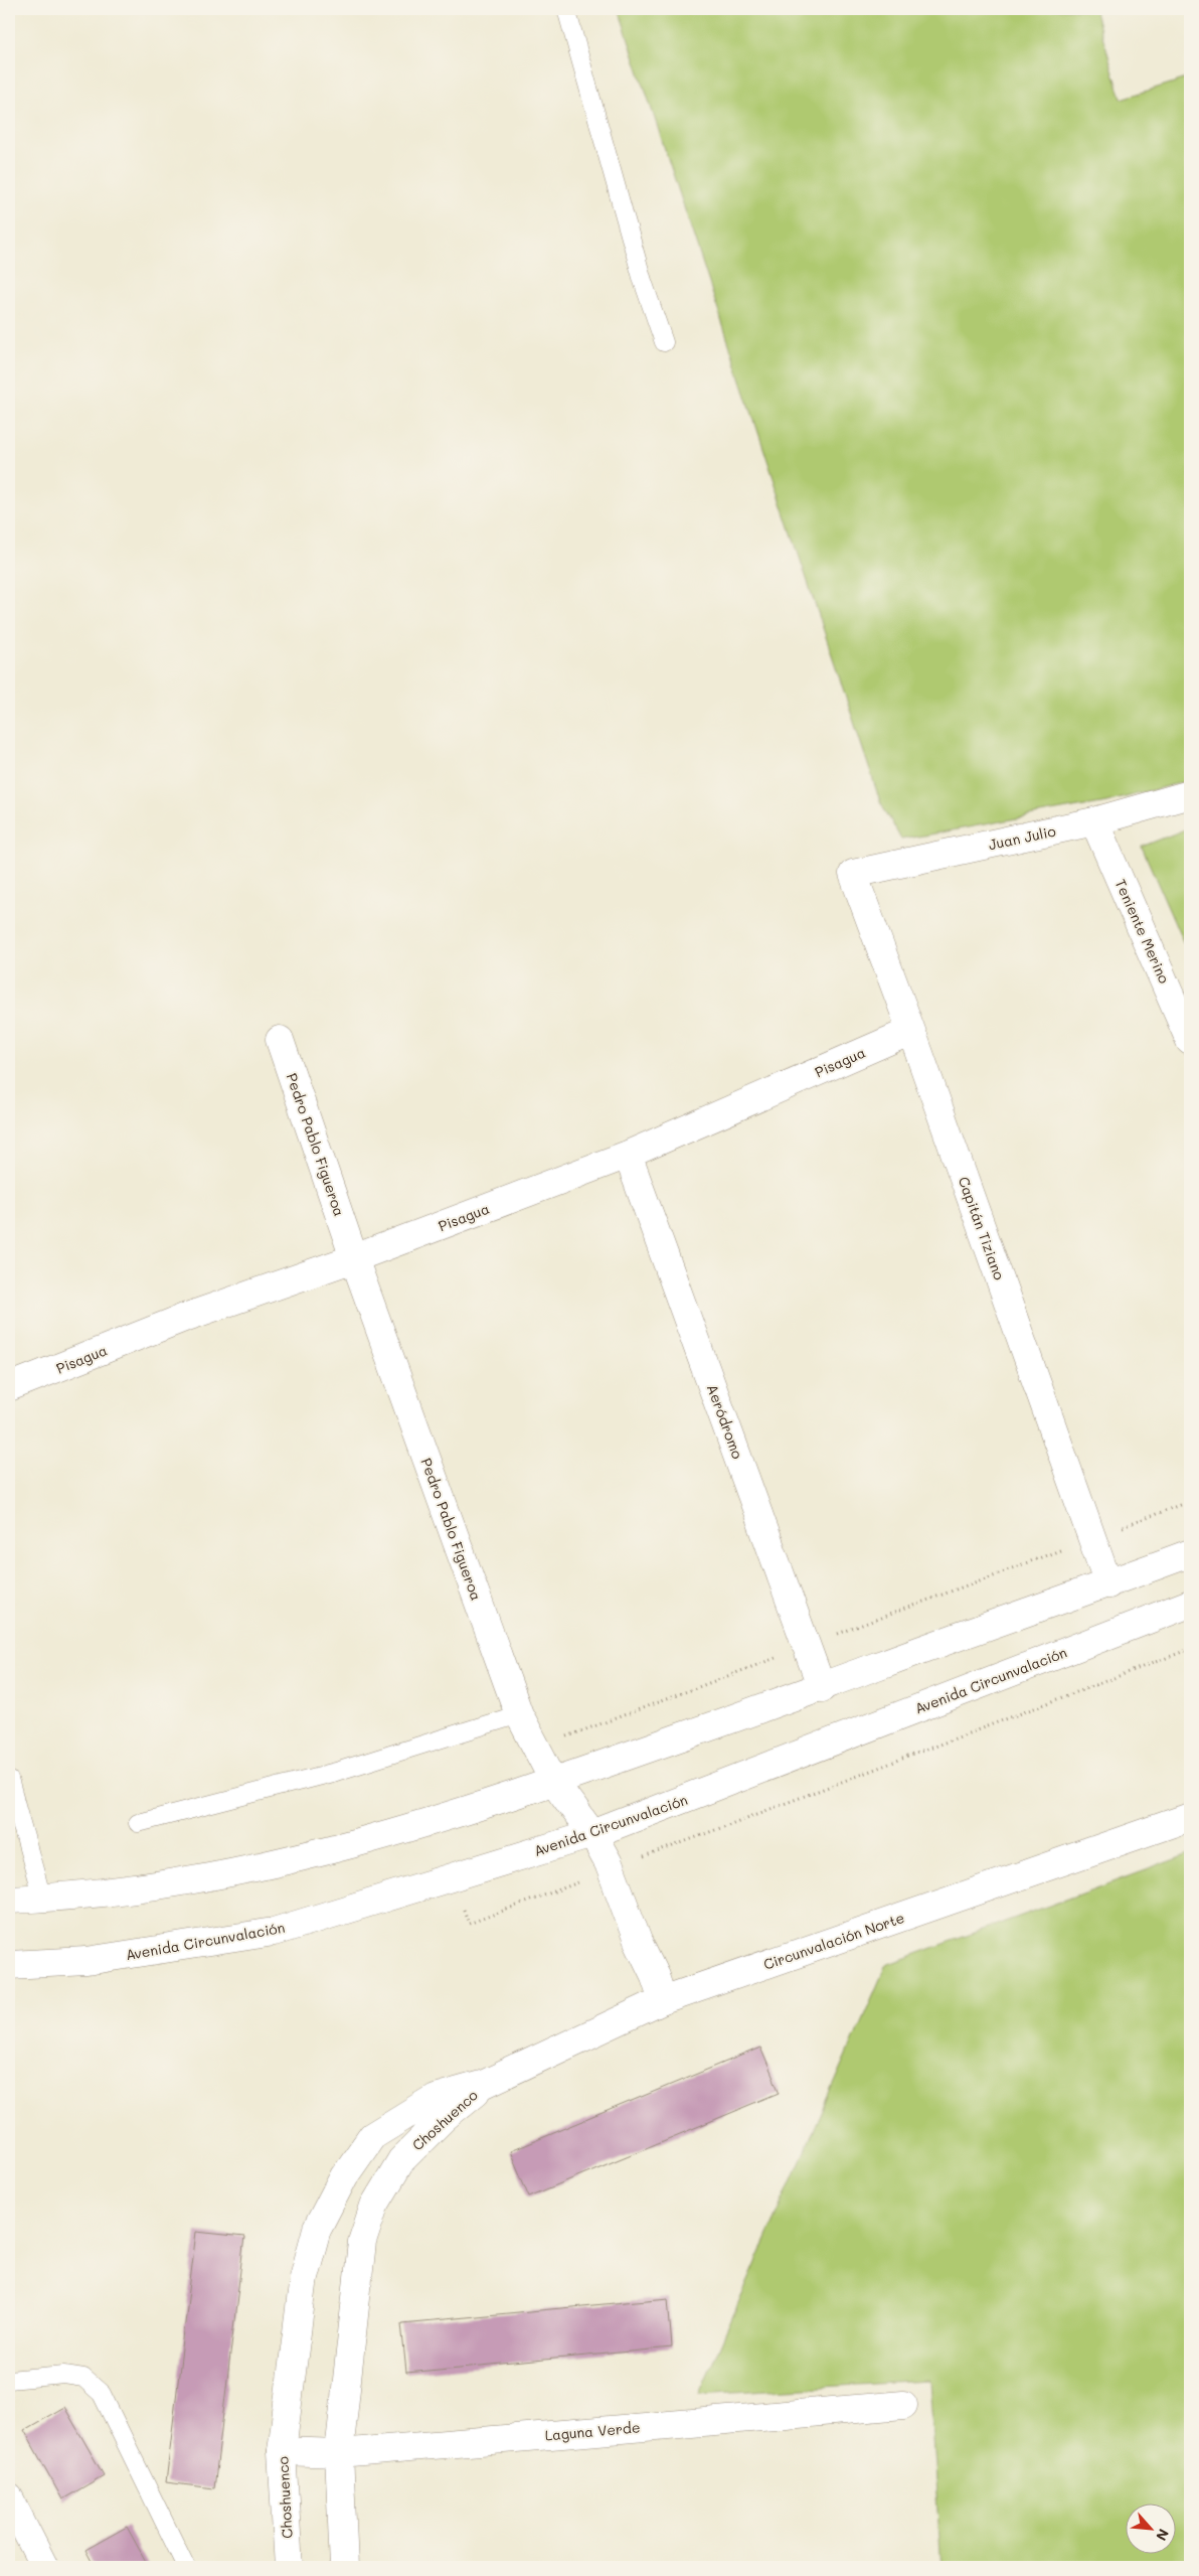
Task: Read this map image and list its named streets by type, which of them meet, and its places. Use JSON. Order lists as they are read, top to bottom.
{
  "streets": {
    "street": [
      "Juan Julio",
      "Teniente Merino",
      "Pisagua",
      "Pedro Pablo Figueroa",
      "Capitán Tiziano",
      "Aeródromo",
      "Avenida Circunvalación",
      "Circunvalación Norte",
      "Choshuenco",
      "Laguna Verde"
    ]
  },
  "crossings": [
    ["Juan Julio", "Teniente Merino"],
    ["Juan Julio", "Capitán Tiziano"],
    ["Pisagua", "Pedro Pablo Figueroa"],
    ["Pisagua", "Capitán Tiziano"],
    ["Pisagua", "Aeródromo"],
    ["Pedro Pablo Figueroa", "Avenida Circunvalación"],
    ["Pedro Pablo Figueroa", "Circunvalación Norte"],
    ["Circunvalación Norte", "Choshuenco"],
    ["Choshuenco", "Laguna Verde"]
  ],
  "north": "bottom right"
}
